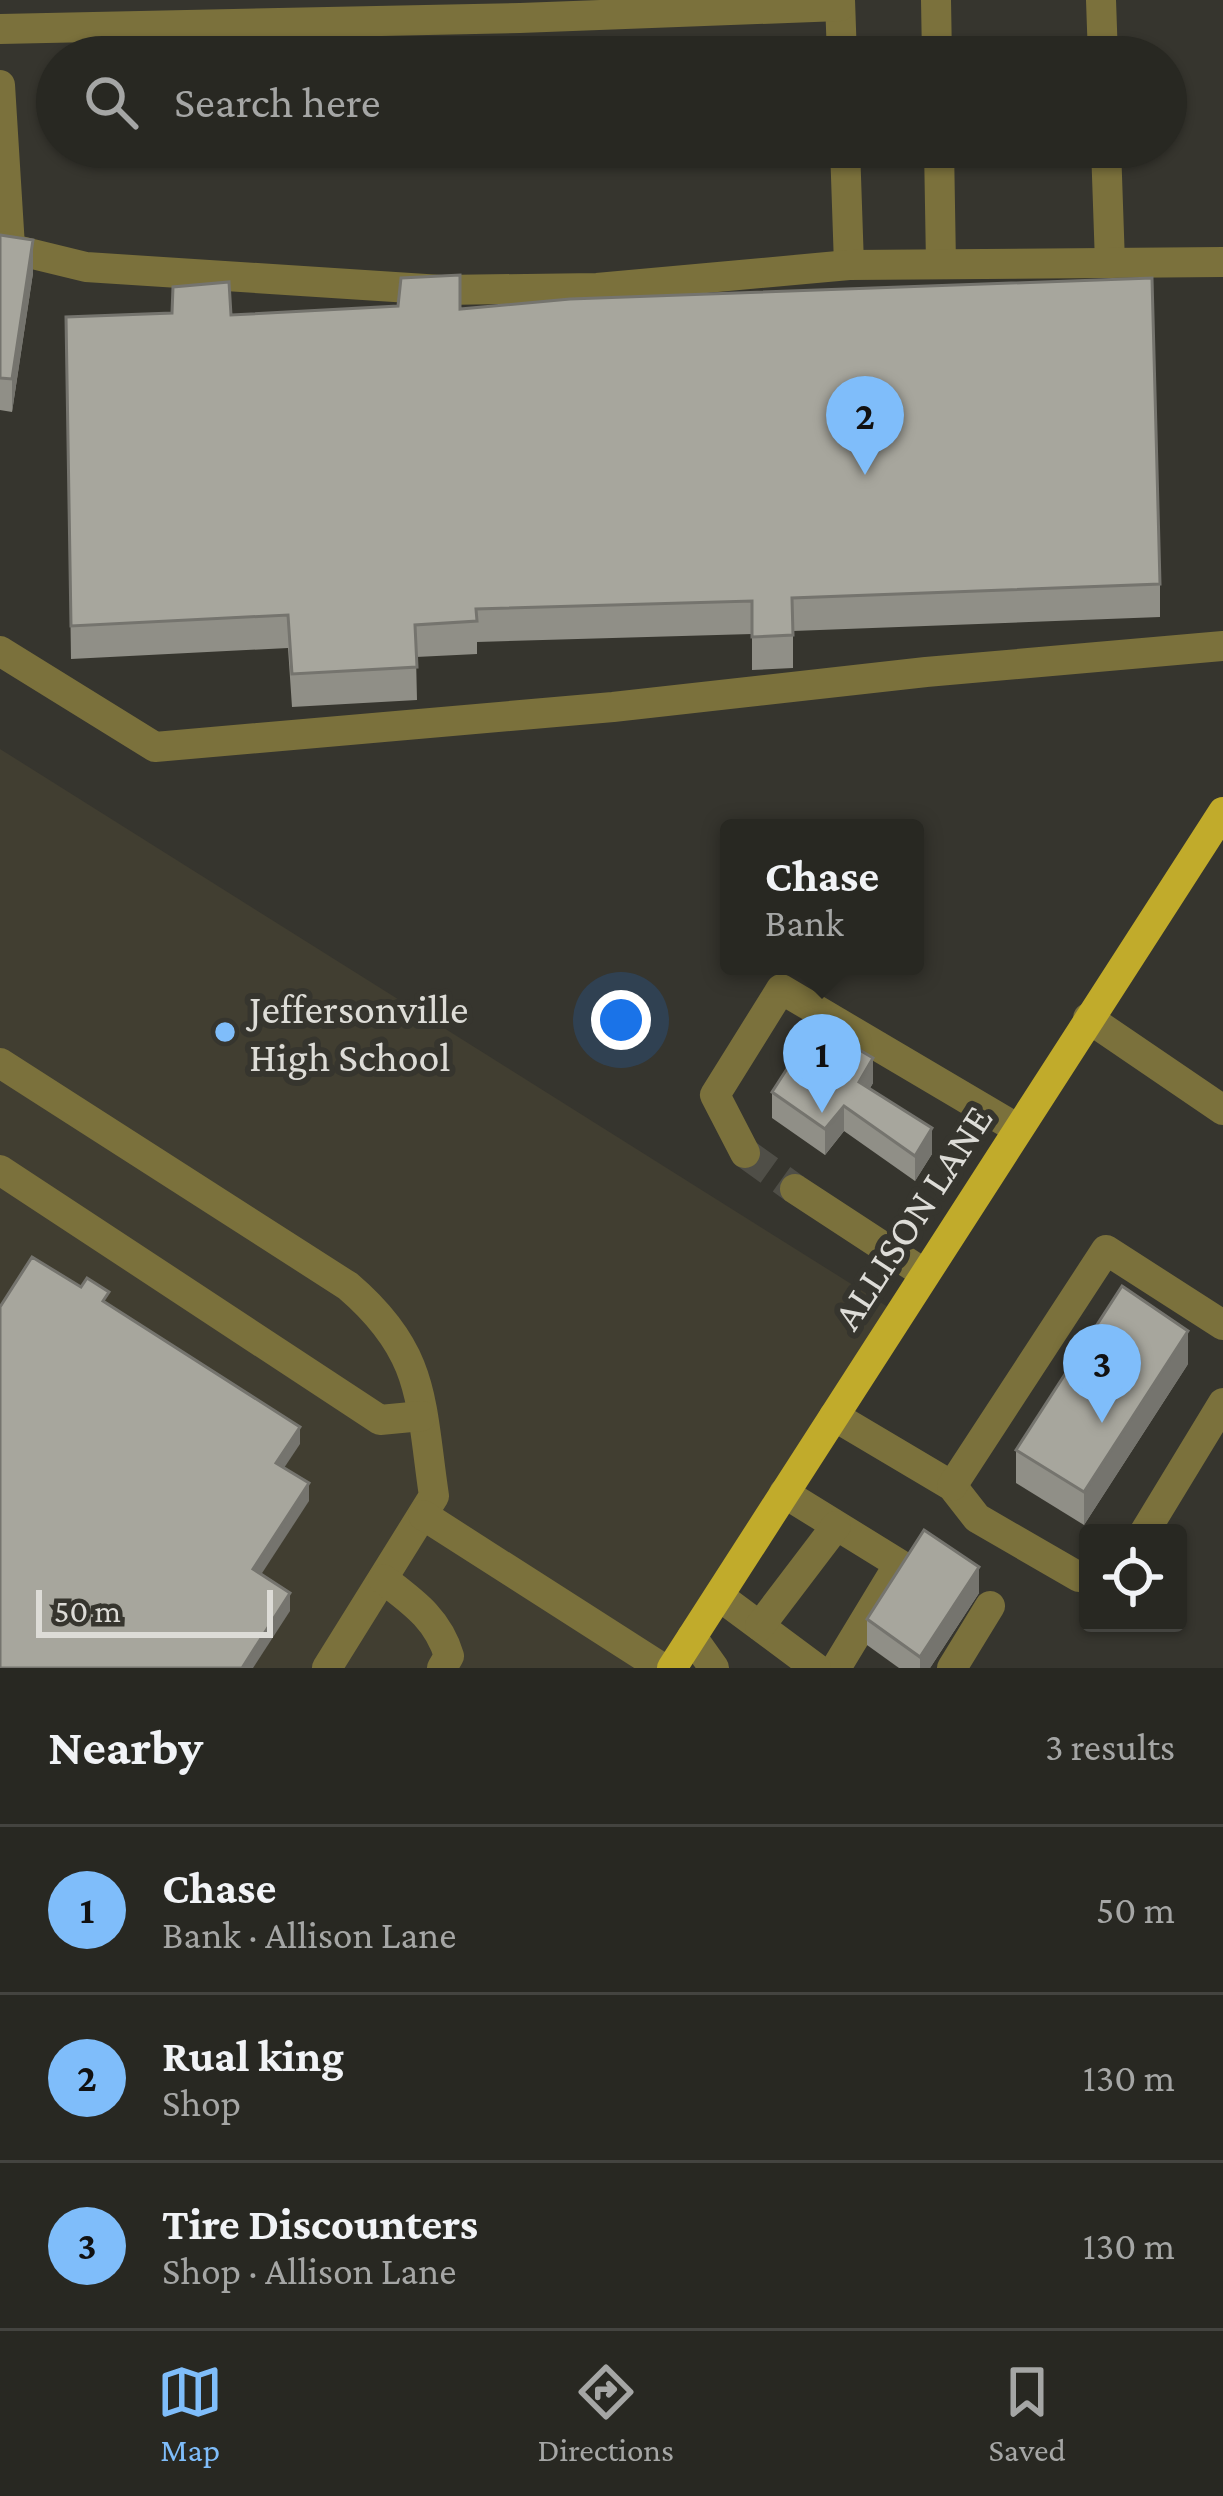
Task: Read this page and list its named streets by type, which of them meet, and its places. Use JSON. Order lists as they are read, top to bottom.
{
  "streets": {
    "main road": ["ALLISON LANE"]
  },
  "places": ["Jeffersonville High School"],
  "scale_bar": "50 m",
  "page": {
    "search": "Search here",
    "pins": ["2", "1", "3"],
    "popup": ["Chase", "Bank"],
    "scale": "50 m",
    "heading": ["Nearby", "3 results"],
    "list": [
      {
        "mark": "1",
        "name": "Chase",
        "note": "Bank · Allison Lane",
        "value": "50 m"
      },
      {
        "mark": "2",
        "name": "Rual king",
        "note": "Shop",
        "value": "130 m"
      },
      {
        "mark": "3",
        "name": "Tire Discounters",
        "note": "Shop · Allison Lane",
        "value": "130 m"
      }
    ],
    "nav": ["Map", "Directions", "Saved"]
  }
}
